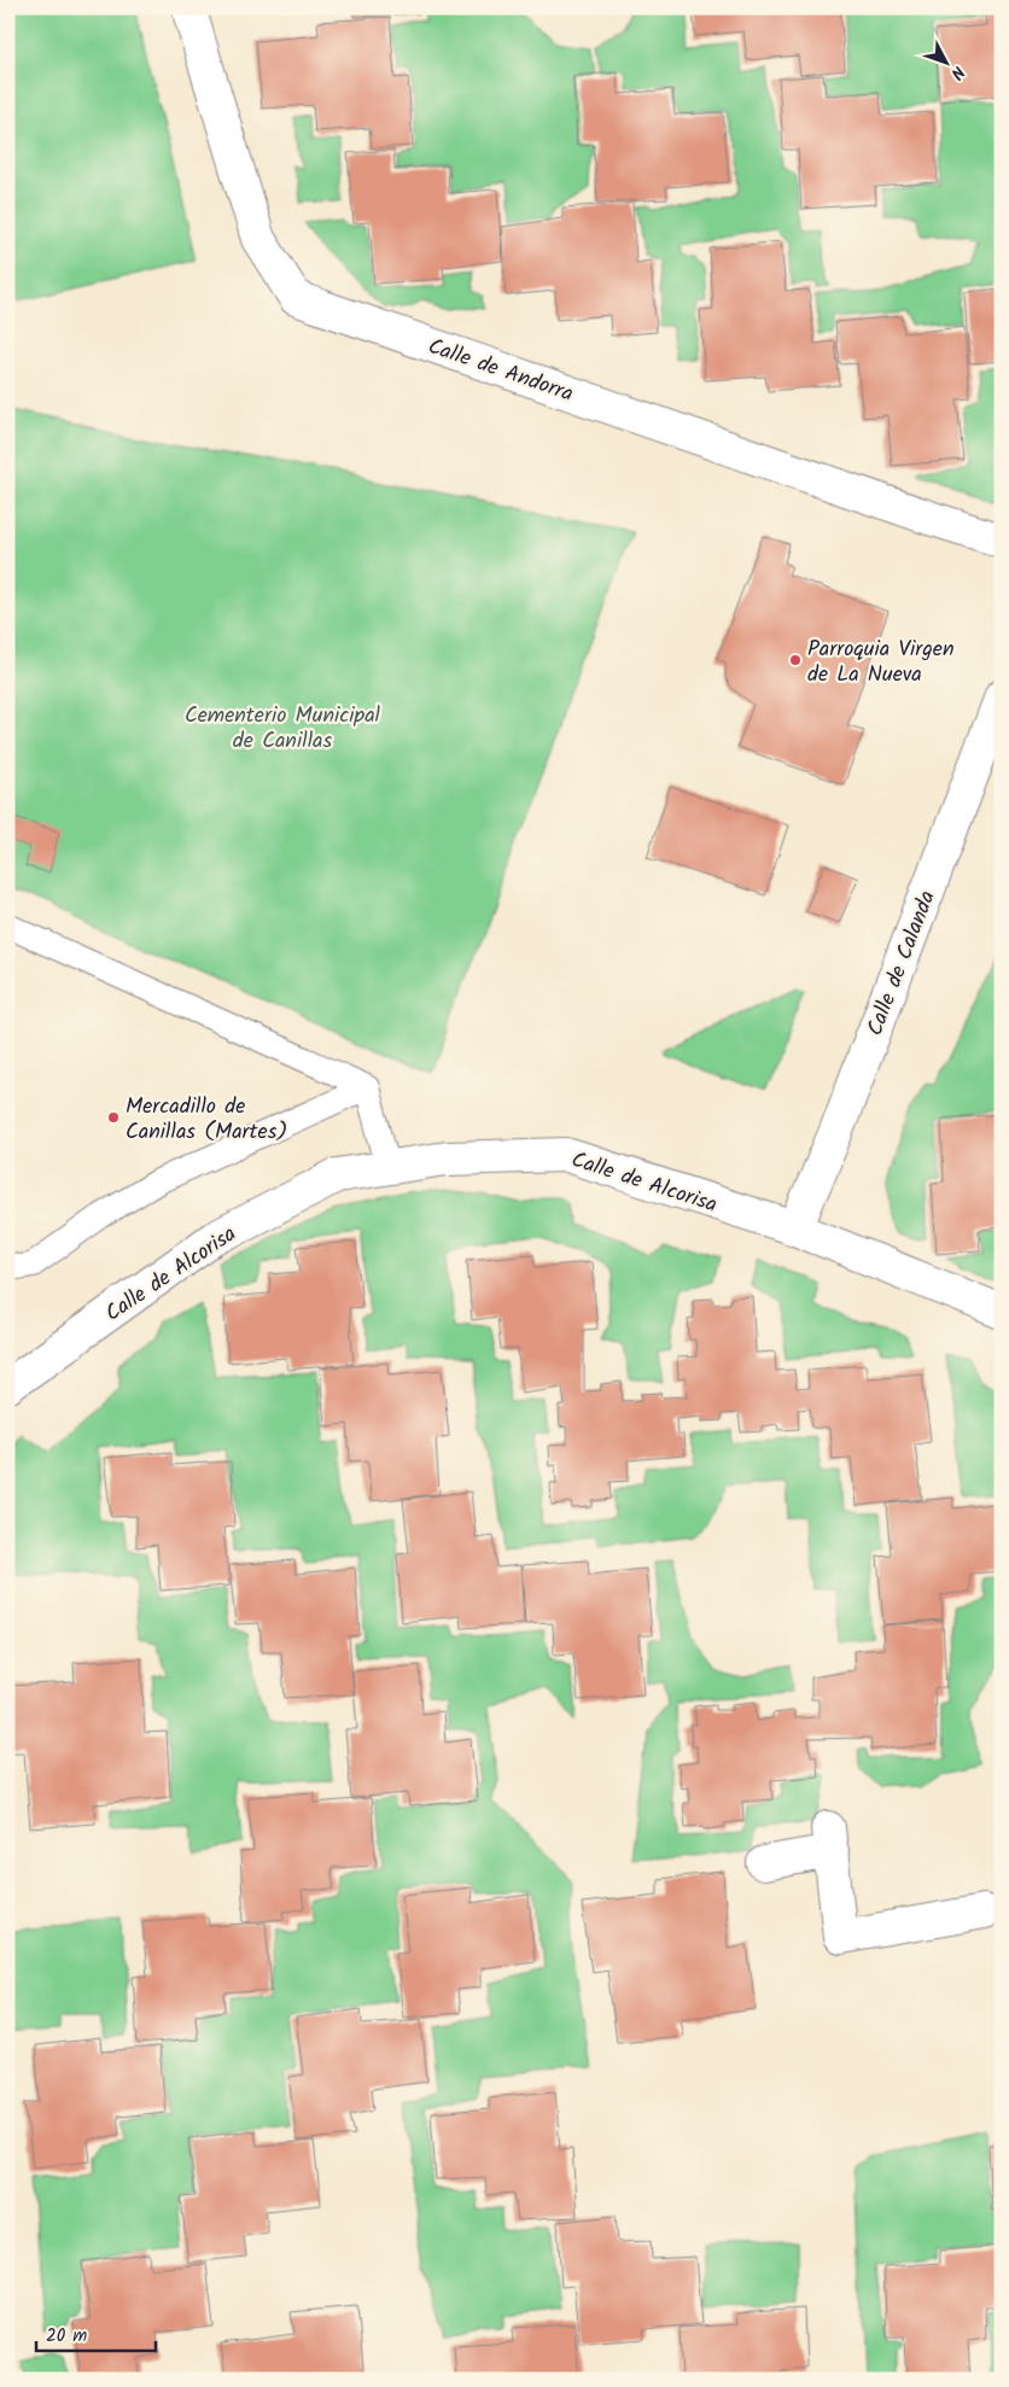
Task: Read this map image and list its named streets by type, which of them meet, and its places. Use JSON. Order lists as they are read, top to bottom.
{
  "streets": {
    "street": ["Calle de Andorra", "Calle de Calanda", "Calle de Alcorisa"]
  },
  "crossings": [
    ["Calle de Calanda", "Calle de Alcorisa"]
  ],
  "parks": ["Cementerio Municipal de Canillas"],
  "places": ["Parroquia Virgen de La Nueva", "Mercadillo de Canillas (Martes)"],
  "scale_bar": "20 m",
  "north": "bottom right"
}
